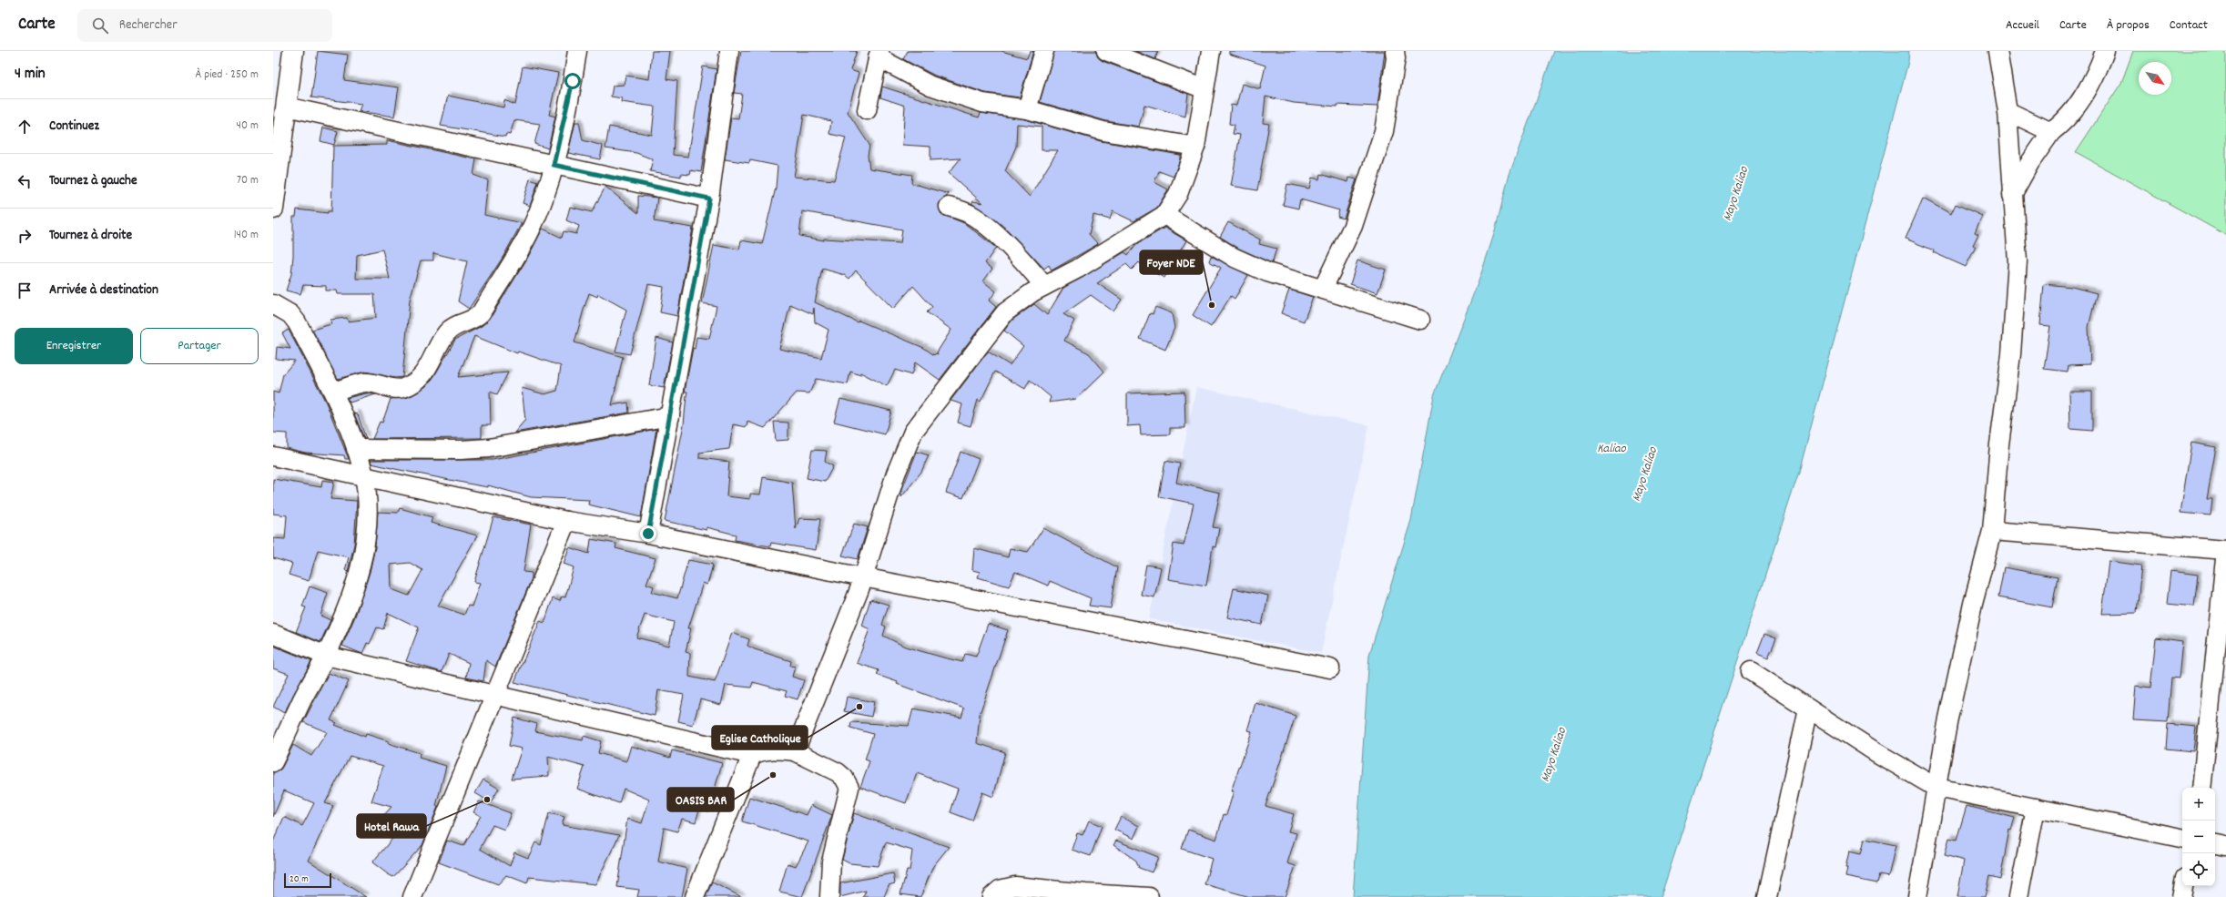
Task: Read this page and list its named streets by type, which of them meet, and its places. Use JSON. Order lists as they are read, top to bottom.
{
  "water": ["Mayo Kaliao", "Kaliao"],
  "places": [
    "Foyer NDE",
    "Eglise Catholique",
    "OASIS BAR",
    "Hotel Rawa"
  ],
  "scale_bar": "20 m",
  "north": "bottom right",
  "page": {
    "header": "Carte",
    "search": "Rechercher",
    "nav": [
      "Accueil",
      "Carte",
      "À propos",
      "Contact"
    ],
    "heading": ["4 min", "À pied · 250 m"],
    "list": [
      ["Continuez", "40 m"],
      ["Tournez à gauche", "70 m"],
      ["Tournez à droite", "140 m"],
      "Arrivée à destination"
    ],
    "buttons": ["Enregistrer", "Partager"],
    "map_buttons": ["+", "−"],
    "scale": "20 m"
  }
}
